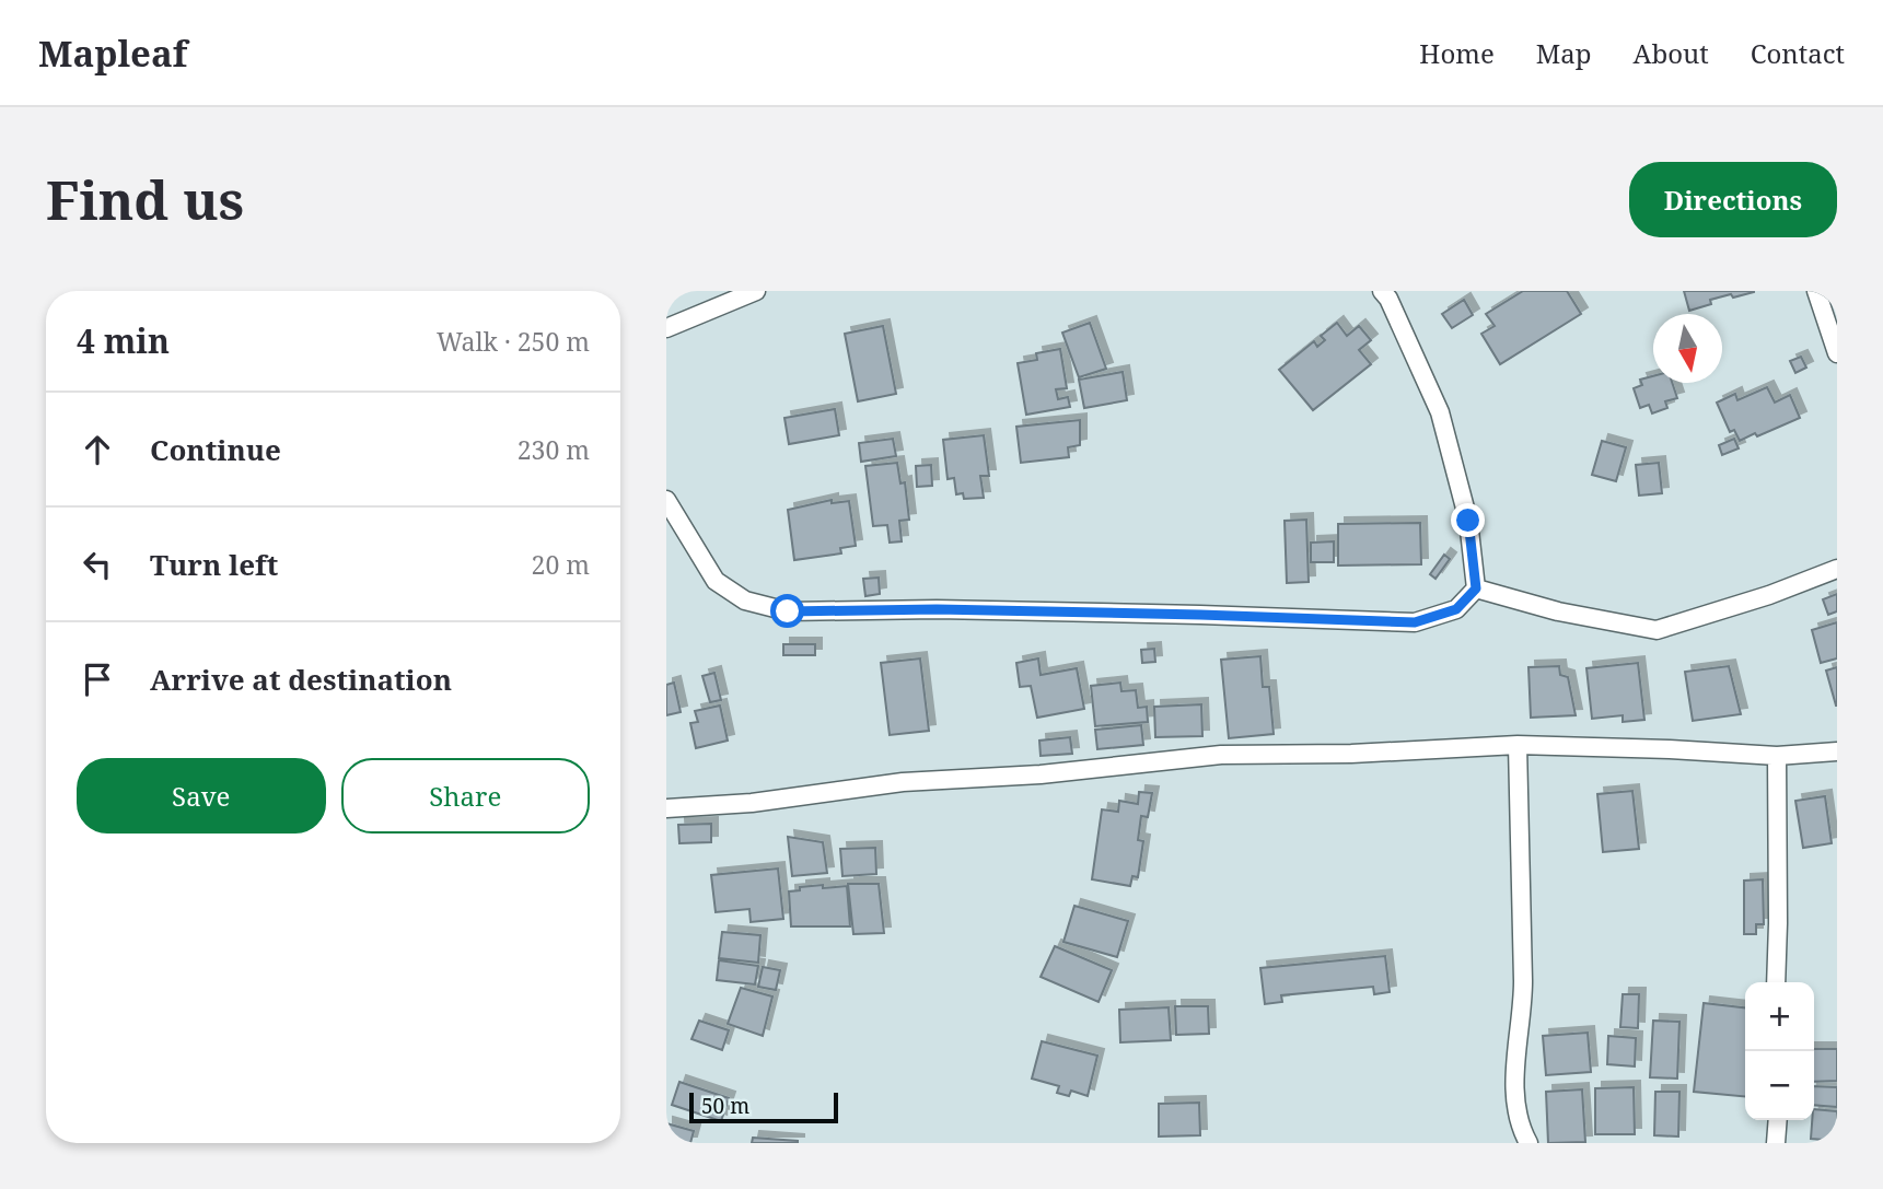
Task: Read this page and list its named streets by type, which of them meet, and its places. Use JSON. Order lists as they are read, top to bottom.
{
  "scale_bar": "50 m",
  "north": "bottom",
  "page": {
    "header": "Mapleaf",
    "nav": [
      "Home",
      "Map",
      "About",
      "Contact"
    ],
    "buttons": [
      "Directions",
      ["Save", "Share"]
    ],
    "title": "Find us",
    "heading": ["4 min", "Walk · 250 m"],
    "list": [
      ["Continue", "230 m"],
      ["Turn left", "20 m"],
      "Arrive at destination"
    ],
    "map_buttons": ["+", "−"],
    "scale": "50 m"
  }
}
